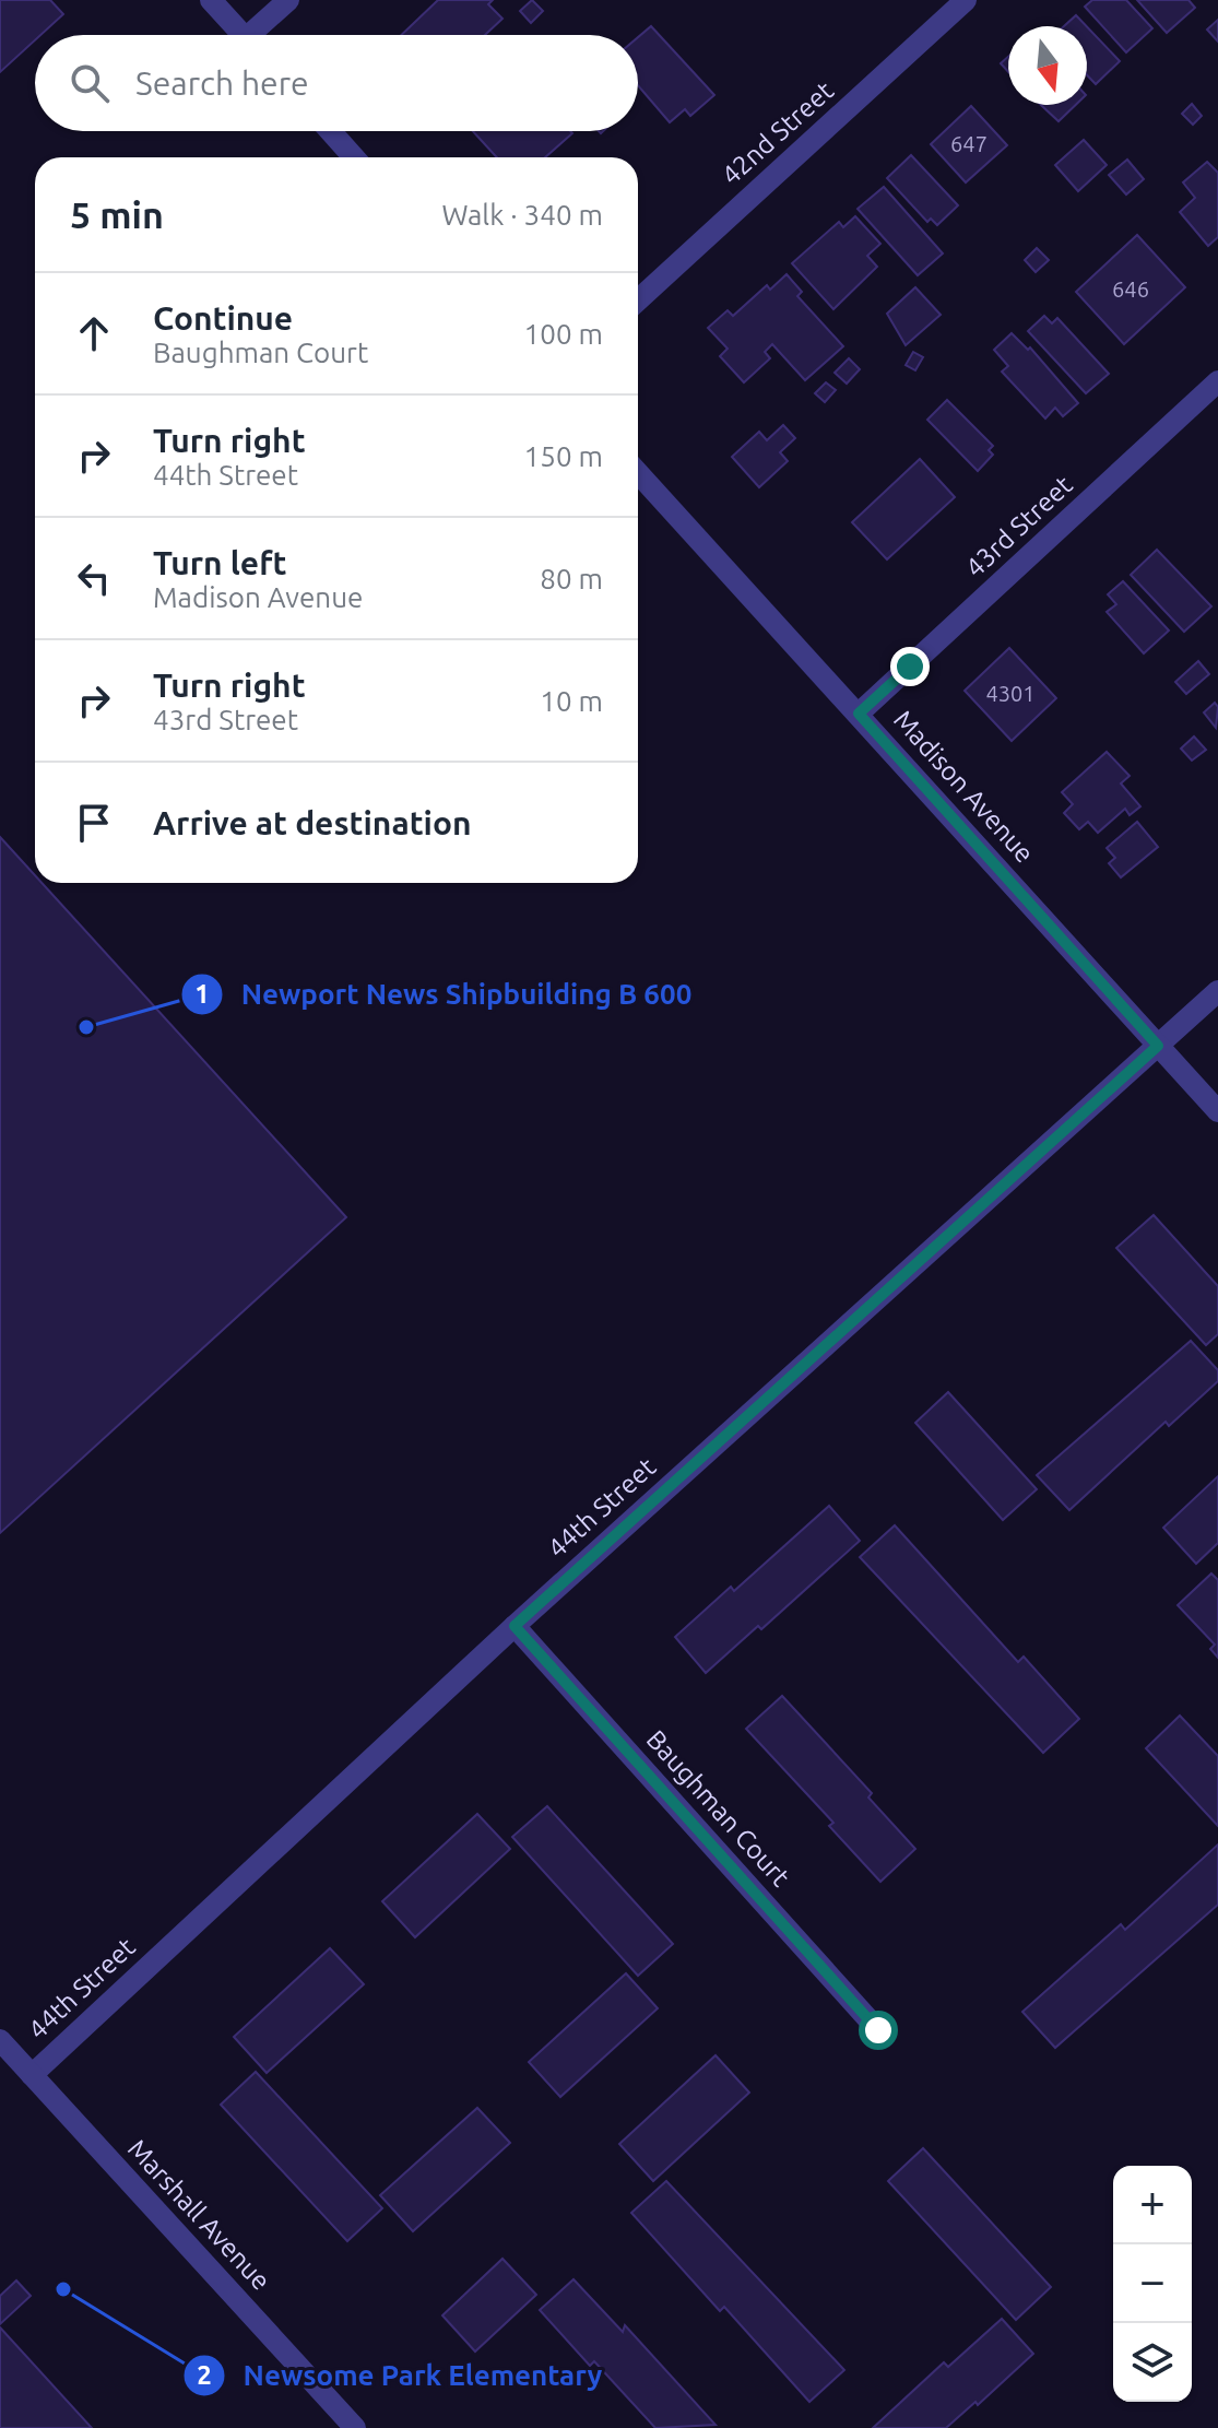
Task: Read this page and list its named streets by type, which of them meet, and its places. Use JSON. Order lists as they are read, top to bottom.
{
  "streets": {
    "street": [
      "42nd Street",
      "43rd Street",
      "Madison Avenue",
      "44th Street",
      "Baughman Court",
      "Marshall Avenue"
    ]
  },
  "crossings": [
    ["43rd Street", "Madison Avenue"],
    ["Madison Avenue", "44th Street"],
    ["44th Street", "Baughman Court"],
    ["44th Street", "Marshall Avenue"]
  ],
  "places": ["Newport News Shipbuilding B 600", "Newsome Park Elementary"],
  "house_numbers": ["647", "646", "4301"],
  "north": "bottom",
  "page": {
    "search": "Search here",
    "heading": ["5 min", "Walk · 340 m"],
    "list": [
      ["Continue", "Baughman Court", "100 m"],
      ["Turn right", "44th Street", "150 m"],
      ["Turn left", "Madison Avenue", "80 m"],
      ["Turn right", "43rd Street", "10 m"],
      "Arrive at destination"
    ],
    "map_buttons": ["+", "−"]
  }
}
